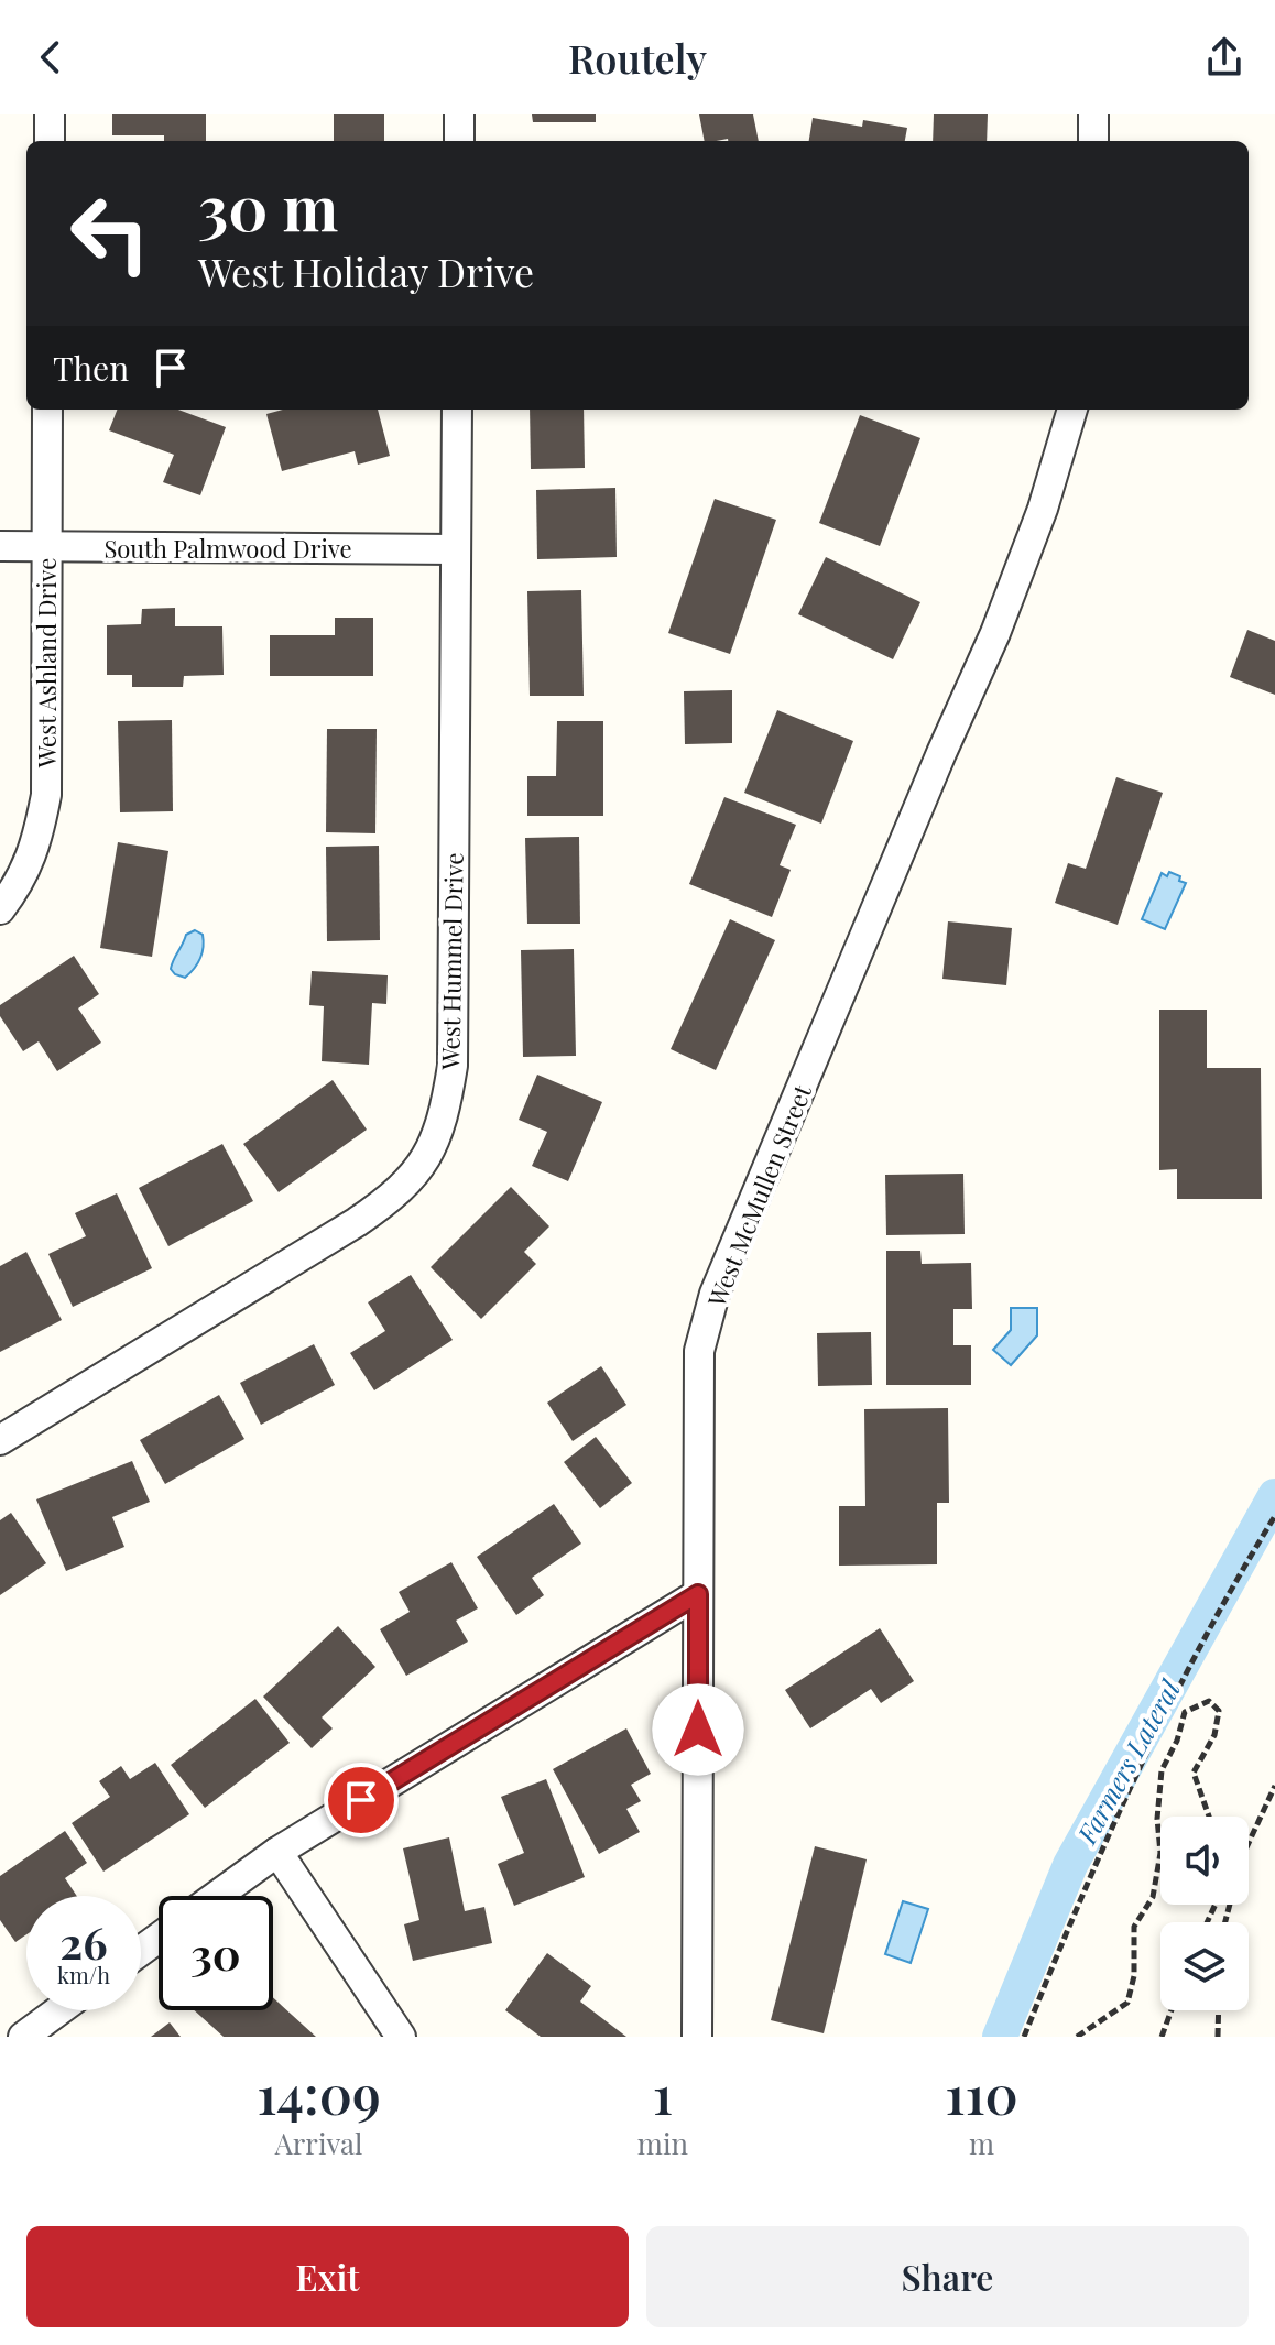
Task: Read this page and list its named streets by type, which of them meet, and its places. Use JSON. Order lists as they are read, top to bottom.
{
  "streets": {
    "street": [
      "South Palmwood Drive",
      "West Ashland Drive",
      "West Hummel Drive",
      "West McMullen Street"
    ]
  },
  "crossings": [
    ["South Palmwood Drive", "West Ashland Drive"],
    ["South Palmwood Drive", "West Hummel Drive"]
  ],
  "water": ["Farmers Lateral"],
  "page": {
    "header": "Routely",
    "turn": ["30 m", "West Holiday Drive"],
    "then": "Then",
    "speed": "26 km/h",
    "limit": "30",
    "eta": [
      "14:09",
      "Arrival",
      "1",
      "min",
      "110",
      "m"
    ],
    "buttons": ["Exit", "Share"]
  }
}
